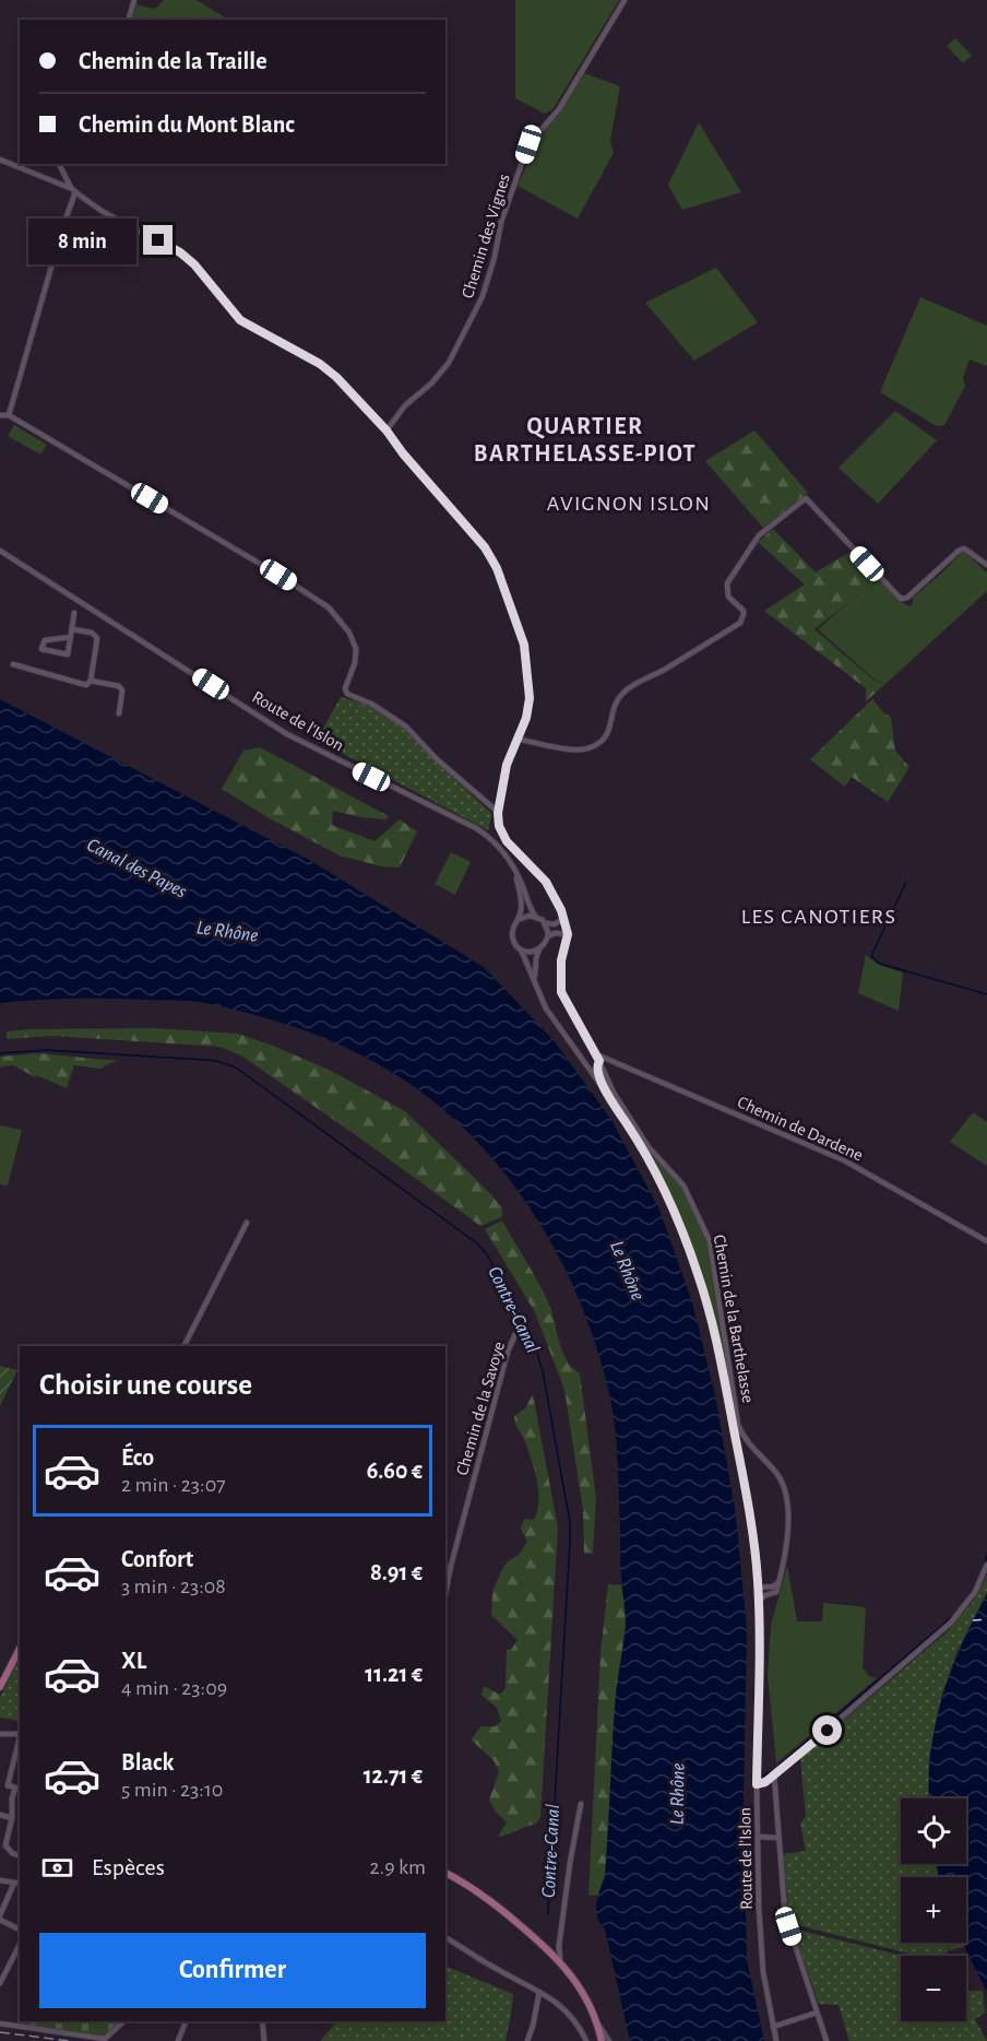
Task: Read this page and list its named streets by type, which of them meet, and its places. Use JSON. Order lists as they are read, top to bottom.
{
  "streets": {
    "street": [
      "Chemin des Vignes",
      "Route de l'Islon",
      "Chemin de Dardene",
      "Chemin de la Barthelasse",
      "Chemin de la Savoye"
    ]
  },
  "crossings": [
    ["Route de l'Islon", "Chemin de la Barthelasse"],
    ["Chemin de Dardene", "Chemin de la Barthelasse"]
  ],
  "districts": ["QUARTIER BARTHELASSE-PIOT", "AVIGNON ISLON", "LES CANOTIERS"],
  "water": ["Canal des Papes", "Le Rhône", "Contre-Canal"],
  "page": {
    "banner": ["Chemin de la Traille", "Chemin du Mont Blanc"],
    "bubble": "8 min",
    "heading": "Choisir une course",
    "list": [
      {
        "name": "Éco",
        "note": "2 min · 23:07",
        "value": "6.60 €"
      },
      {
        "name": "Confort",
        "note": "3 min · 23:08",
        "value": "8.91 €"
      },
      {
        "name": "XL",
        "note": "4 min · 23:09",
        "value": "11.21 €"
      },
      {
        "name": "Black",
        "note": "5 min · 23:10",
        "value": "12.71 €"
      }
    ],
    "map_buttons": ["+", "−"],
    "pay": ["Espèces", "2.9 km"],
    "buttons": "Confirmer"
  }
}
